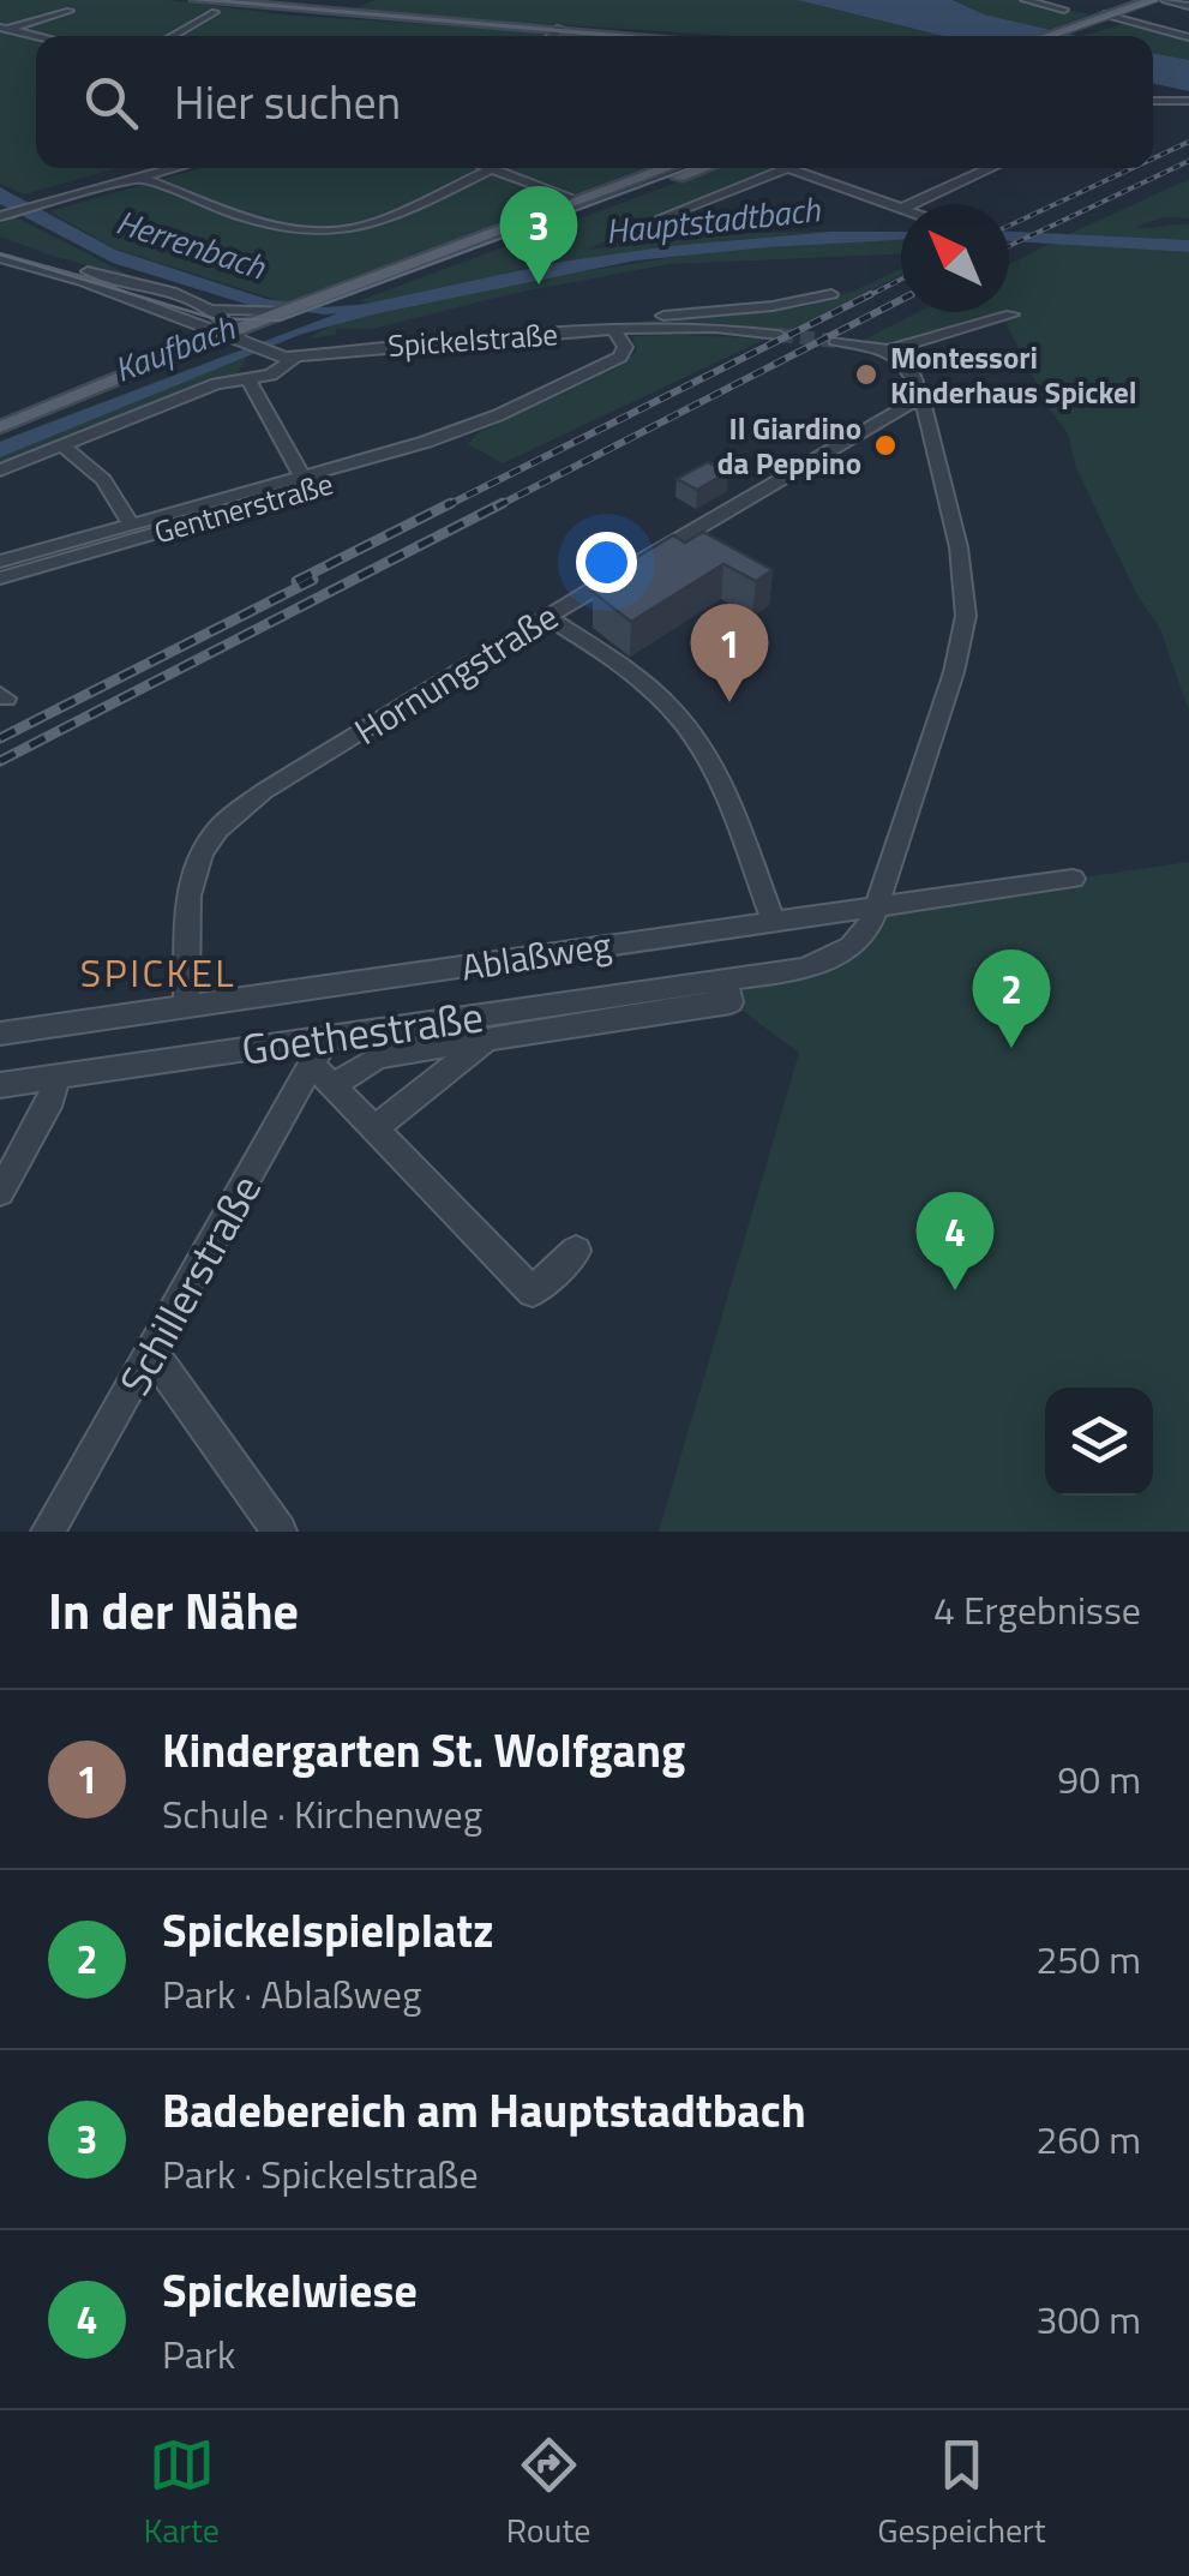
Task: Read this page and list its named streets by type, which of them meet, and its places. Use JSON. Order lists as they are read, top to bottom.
{
  "streets": {
    "street": [
      "Spickelstraße",
      "Gentnerstraße",
      "Hornungstraße",
      "Ablaßweg",
      "Goethestraße",
      "Schillerstraße"
    ]
  },
  "crossings": [
    ["Spickelstraße", "Gentnerstraße"],
    ["Hornungstraße", "Ablaßweg"],
    ["Ablaßweg", "Goethestraße"],
    ["Goethestraße", "Schillerstraße"]
  ],
  "districts": ["SPICKEL"],
  "water": ["Hauptstadtbach", "Herrenbach", "Kaufbach"],
  "places": ["Montessori Kinderhaus Spickel", "Il Giardino da Peppino"],
  "north": "top left",
  "page": {
    "search": "Hier suchen",
    "pins": [
      "3",
      "1",
      "2",
      "4"
    ],
    "heading": ["In der Nähe", "4 Ergebnisse"],
    "list": [
      {
        "mark": "1",
        "name": "Kindergarten St. Wolfgang",
        "note": "Schule · Kirchenweg",
        "value": "90 m"
      },
      {
        "mark": "2",
        "name": "Spickelspielplatz",
        "note": "Park · Ablaßweg",
        "value": "250 m"
      },
      {
        "mark": "3",
        "name": "Badebereich am Hauptstadtbach",
        "note": "Park · Spickelstraße",
        "value": "260 m"
      },
      {
        "mark": "4",
        "name": "Spickelwiese",
        "note": "Park",
        "value": "300 m"
      }
    ],
    "nav": ["Karte", "Route", "Gespeichert"]
  }
}
